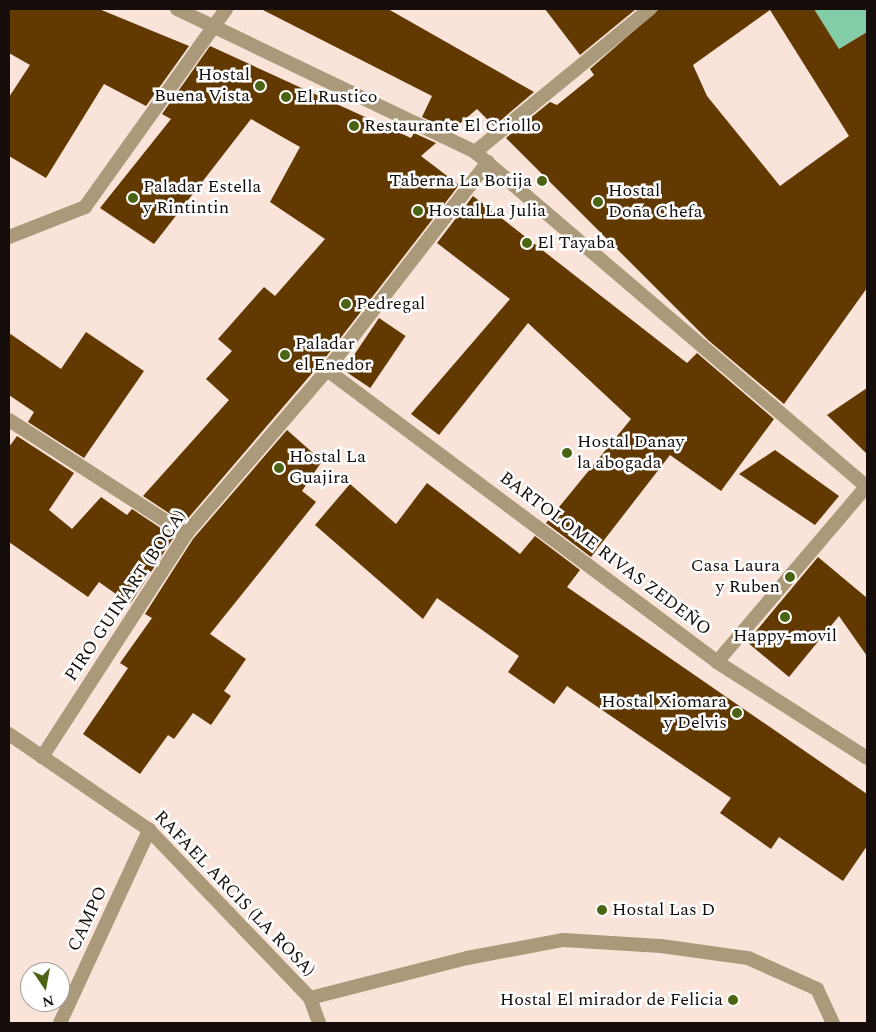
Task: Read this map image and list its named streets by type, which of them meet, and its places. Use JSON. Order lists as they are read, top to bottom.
{
  "streets": {
    "street": [
      "BARTOLOME RIVAS ZEDEÑO",
      "PIRO GUINART (BOCA)",
      "RAFAEL ARCIS (LA ROSA)",
      "CAMPO"
    ]
  },
  "crossings": [
    ["BARTOLOME RIVAS ZEDEÑO", "PIRO GUINART (BOCA)"],
    ["PIRO GUINART (BOCA)", "RAFAEL ARCIS (LA ROSA)"],
    ["RAFAEL ARCIS (LA ROSA)", "CAMPO"]
  ],
  "places": [
    "Hostal Buena Vista",
    "El Rustico",
    "Restaurante El Criollo",
    "Taberna La Botija",
    "Paladar Estella y Rintintin",
    "Hostal Doña Chefa",
    "Hostal La Julia",
    "El Tayaba",
    "Pedregal",
    "Paladar el Enedor",
    "Hostal Danay la abogada",
    "Hostal La Guajira",
    "Casa Laura y Ruben",
    "Happy-movil",
    "Hostal Xiomara y Delvis",
    "Hostal Las D",
    "Hostal El mirador de Felicia"
  ],
  "north": "bottom"
}
